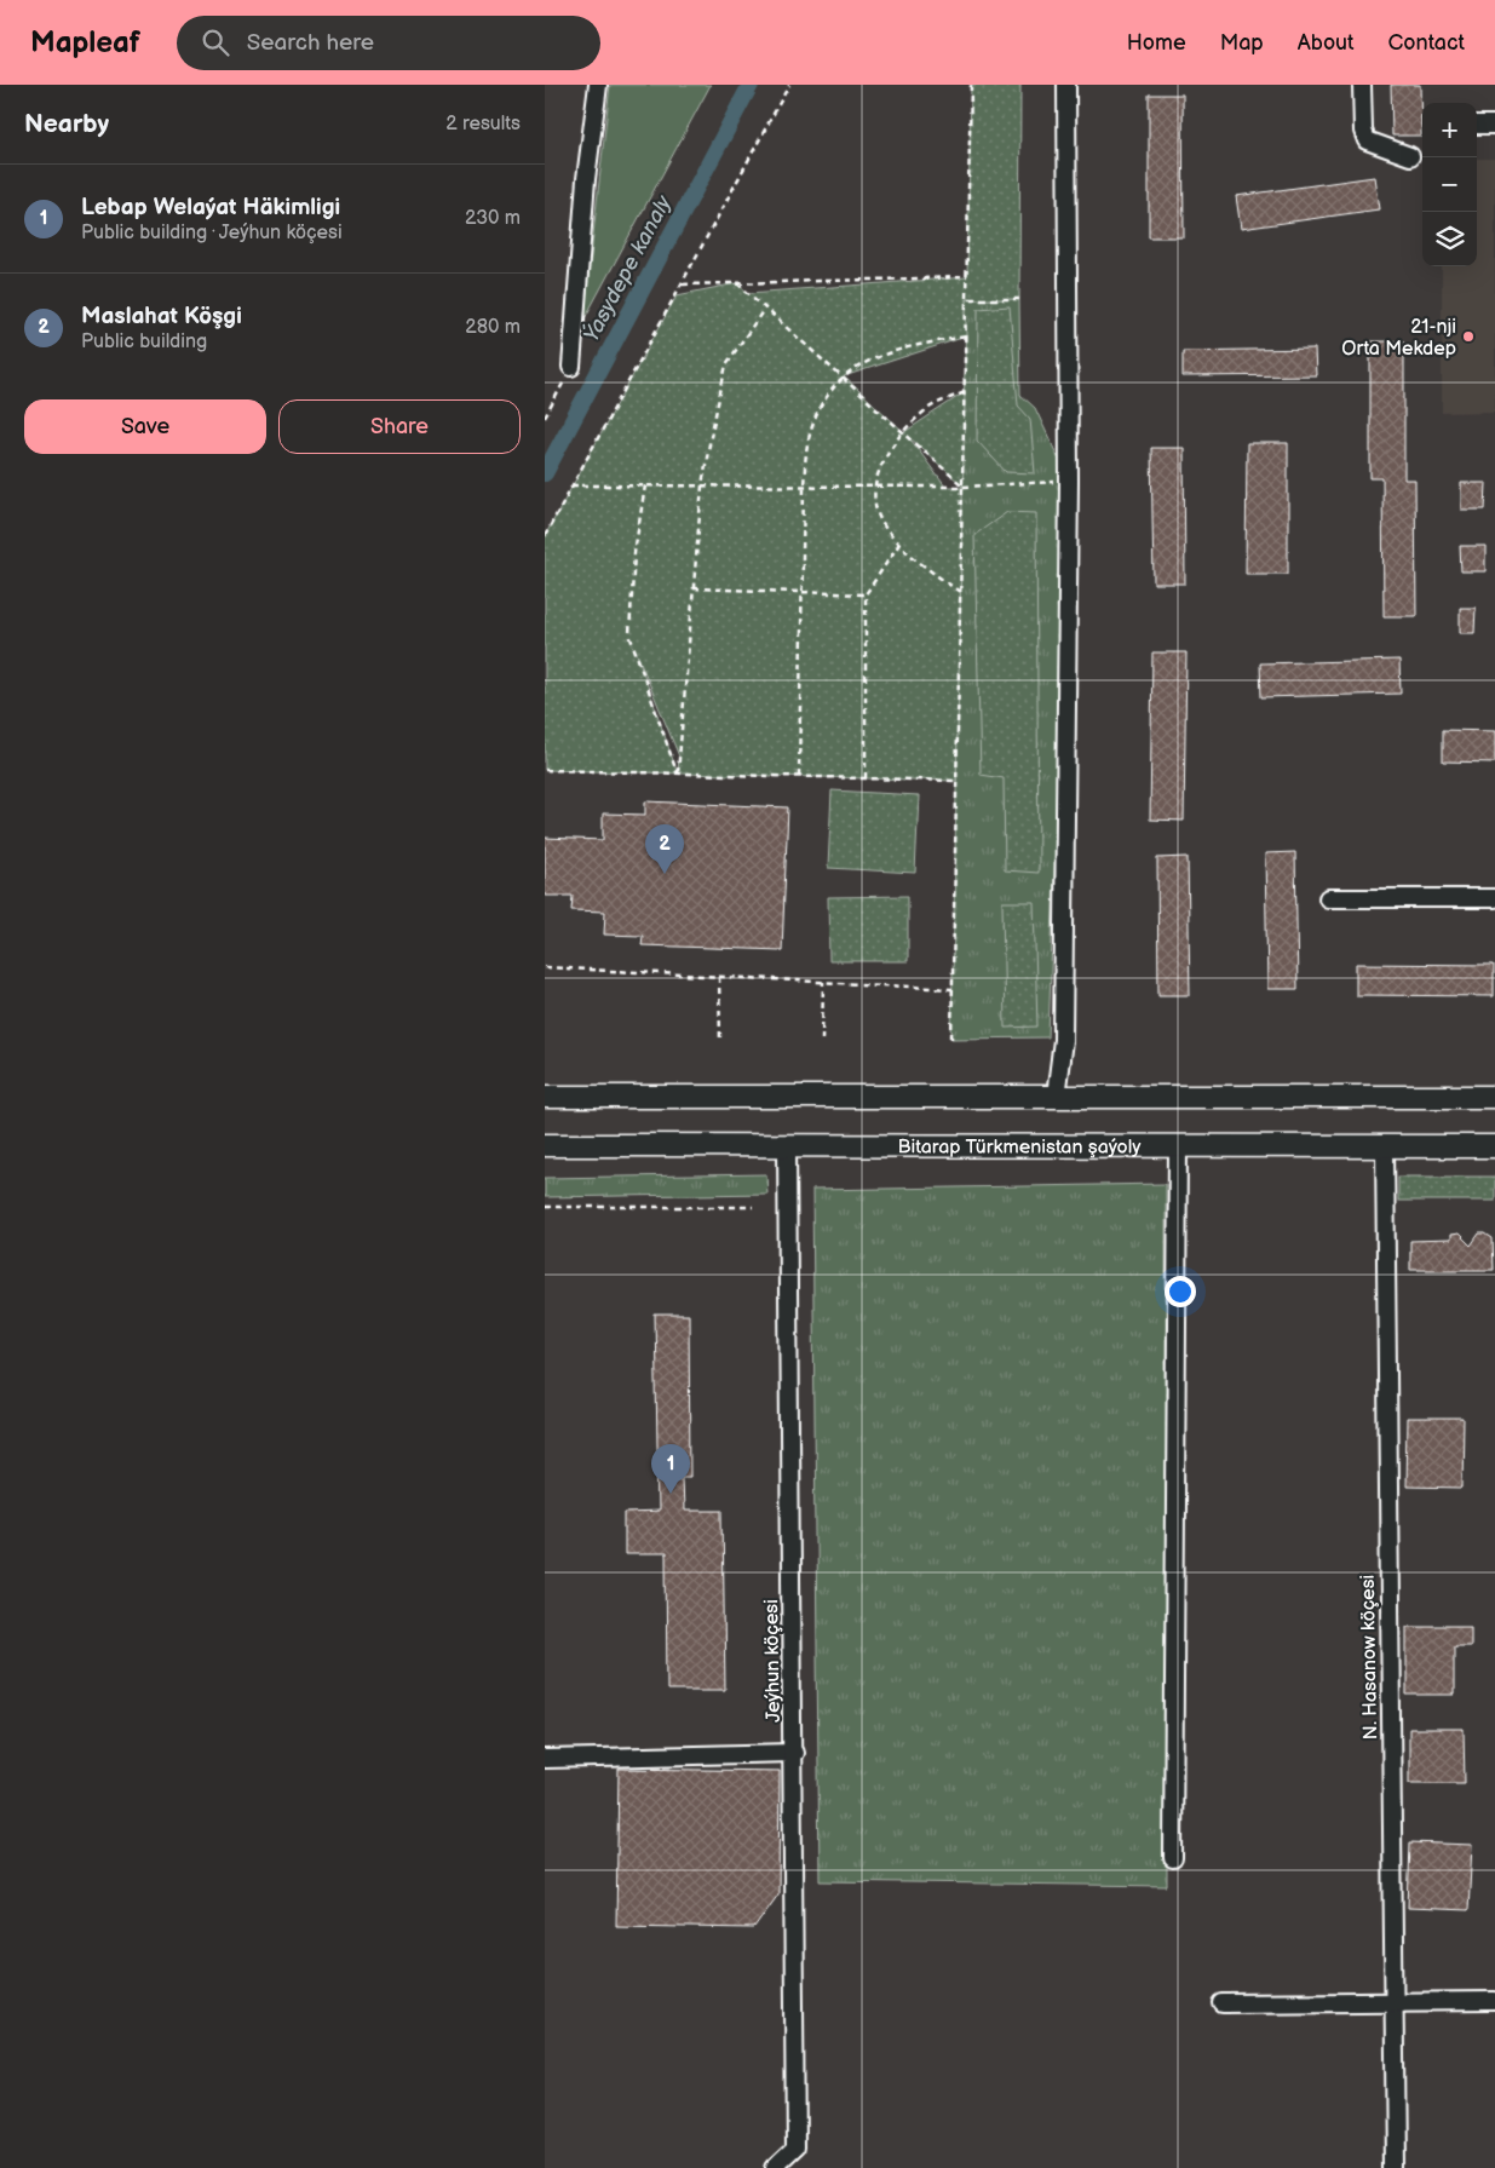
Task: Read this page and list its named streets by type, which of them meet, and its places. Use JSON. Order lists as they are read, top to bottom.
{
  "streets": {
    "main road": ["Bitarap Türkmenistan şaýoly"],
    "street": ["N. Hasanow köçesi", "Jeýhun köçesi"]
  },
  "crossings": [
    ["Bitarap Türkmenistan şaýoly", "N. Hasanow köçesi"],
    ["Bitarap Türkmenistan şaýoly", "Jeýhun köçesi"]
  ],
  "water": ["Ýasydepe kanaly"],
  "places": ["21-nji Orta Mekdep"],
  "page": {
    "header": "Mapleaf",
    "search": "Search here",
    "nav": [
      "Home",
      "Map",
      "About",
      "Contact"
    ],
    "heading": ["Nearby", "2 results"],
    "map_buttons": ["+", "−"],
    "list": [
      {
        "mark": "1",
        "name": "Lebap Welaýat Häkimligi",
        "note": "Public building · Jeýhun köçesi",
        "value": "230 m"
      },
      {
        "mark": "2",
        "name": "Maslahat Köşgi",
        "note": "Public building",
        "value": "280 m"
      }
    ],
    "buttons": ["Save", "Share"],
    "pins": ["2", "1"]
  }
}
